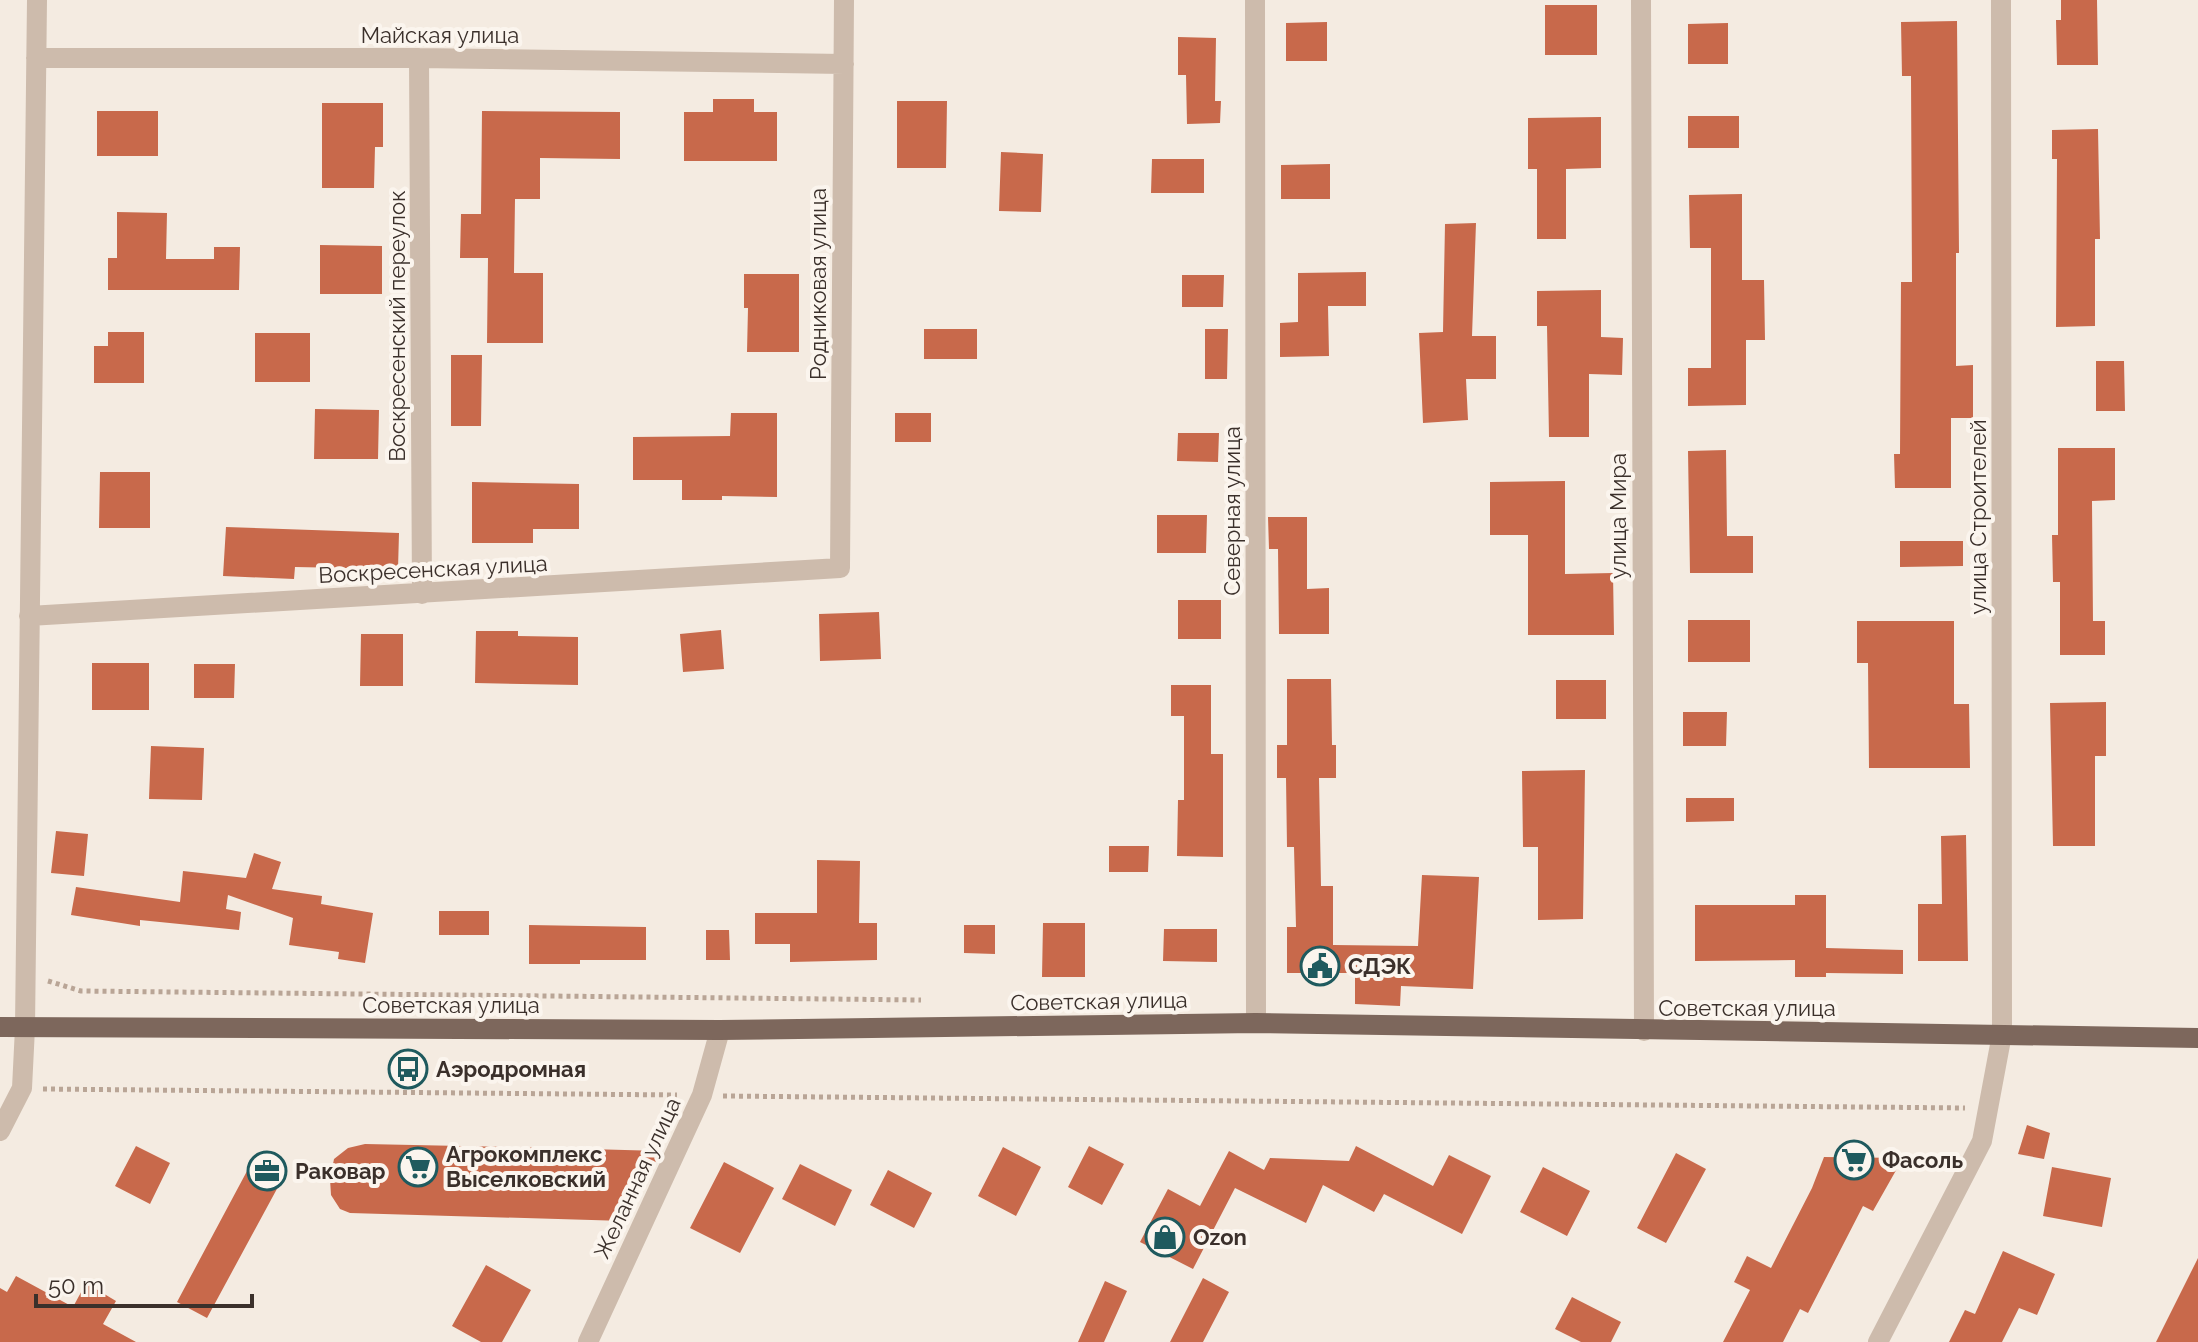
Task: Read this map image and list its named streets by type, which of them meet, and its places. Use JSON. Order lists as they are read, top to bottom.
{
  "streets": {
    "main road": ["Советская улица"],
    "street": [
      "Майская улица",
      "Родниковая улица",
      "Воскресенский переулок",
      "Северная улица",
      "улица Мира",
      "улица Строителей",
      "Воскресенская улица",
      "Желанная улица"
    ]
  },
  "crossings": [
    ["Майская улица", "Родниковая улица"],
    ["Майская улица", "Воскресенский переулок"],
    ["Родниковая улица", "Воскресенская улица"],
    ["Воскресенский переулок", "Воскресенская улица"],
    ["Северная улица", "Советская улица"],
    ["улица Мира", "Советская улица"],
    ["улица Строителей", "Советская улица"],
    ["Советская улица", "Желанная улица"]
  ],
  "places": {
    "public building": ["СДЭК"],
    "bus stop": ["Аэродромная"],
    "supermarket": ["Фасоль", "Агрокомплекс Выселковский"],
    "office": ["Раковар"],
    "shop": ["Ozon"]
  },
  "scale_bar": "50 m"
}
